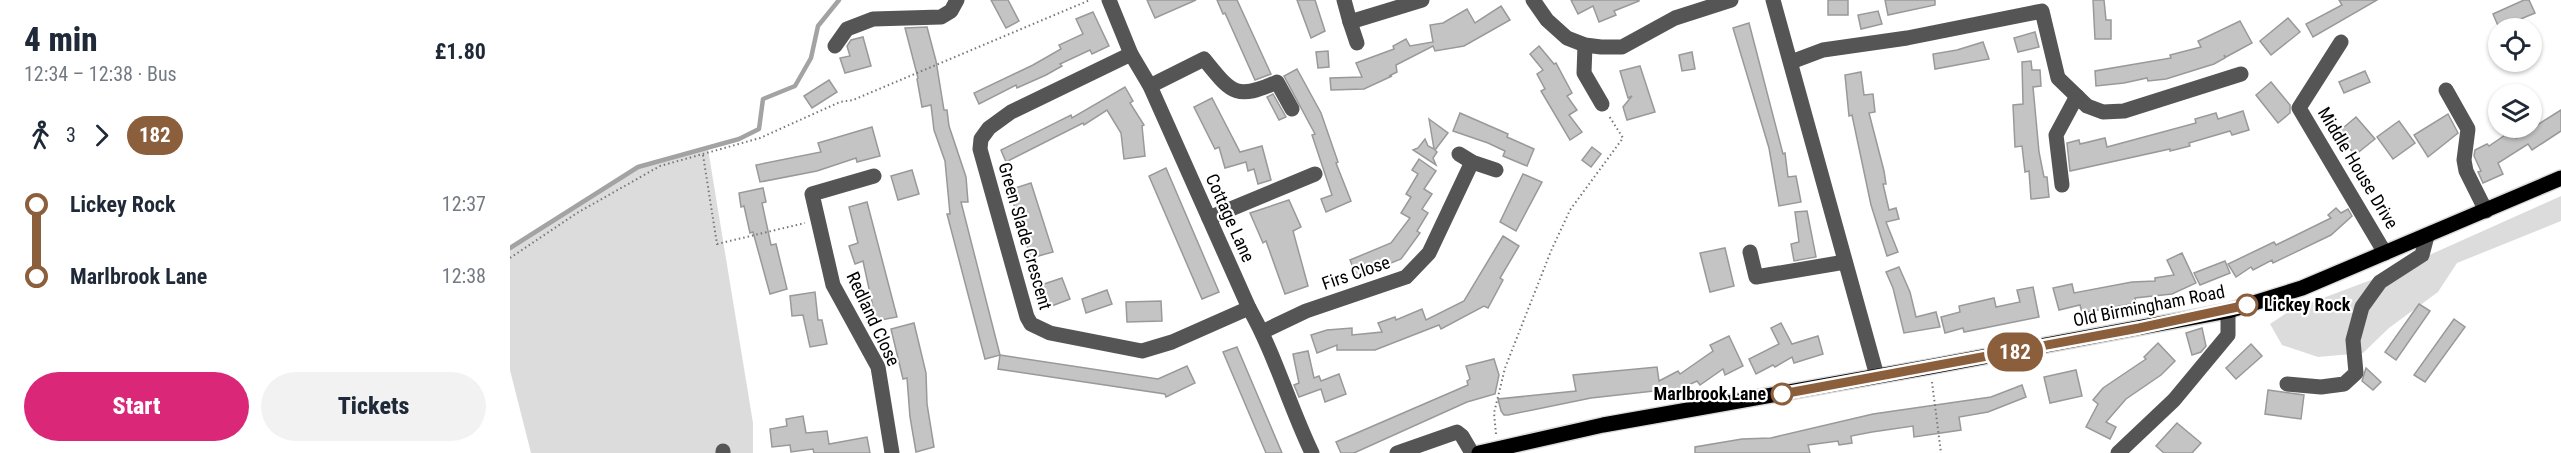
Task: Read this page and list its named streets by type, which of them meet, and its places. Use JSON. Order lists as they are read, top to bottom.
{
  "streets": {
    "main road": ["Old Birmingham Road"],
    "street": [
      "Middle House Drive",
      "Cottage Lane",
      "Green Slade Crescent",
      "Firs Close",
      "Redland Close"
    ]
  },
  "crossings": [
    ["Middle House Drive", "Old Birmingham Road"],
    ["Cottage Lane", "Green Slade Crescent"],
    ["Cottage Lane", "Firs Close"]
  ],
  "places": ["Lickey Rock", "Marlbrook Lane"],
  "lines": ["bus line 182"],
  "page": {
    "heading": ["4 min", "12:34 – 12:38 · Bus", "£1.80"],
    "on_map": "182",
    "legs": ["3", "182"],
    "list": [
      {
        "name": "Lickey Rock",
        "value": "12:37"
      },
      {
        "name": "Marlbrook Lane",
        "value": "12:38"
      }
    ],
    "buttons": ["Start", "Tickets"]
  }
}
